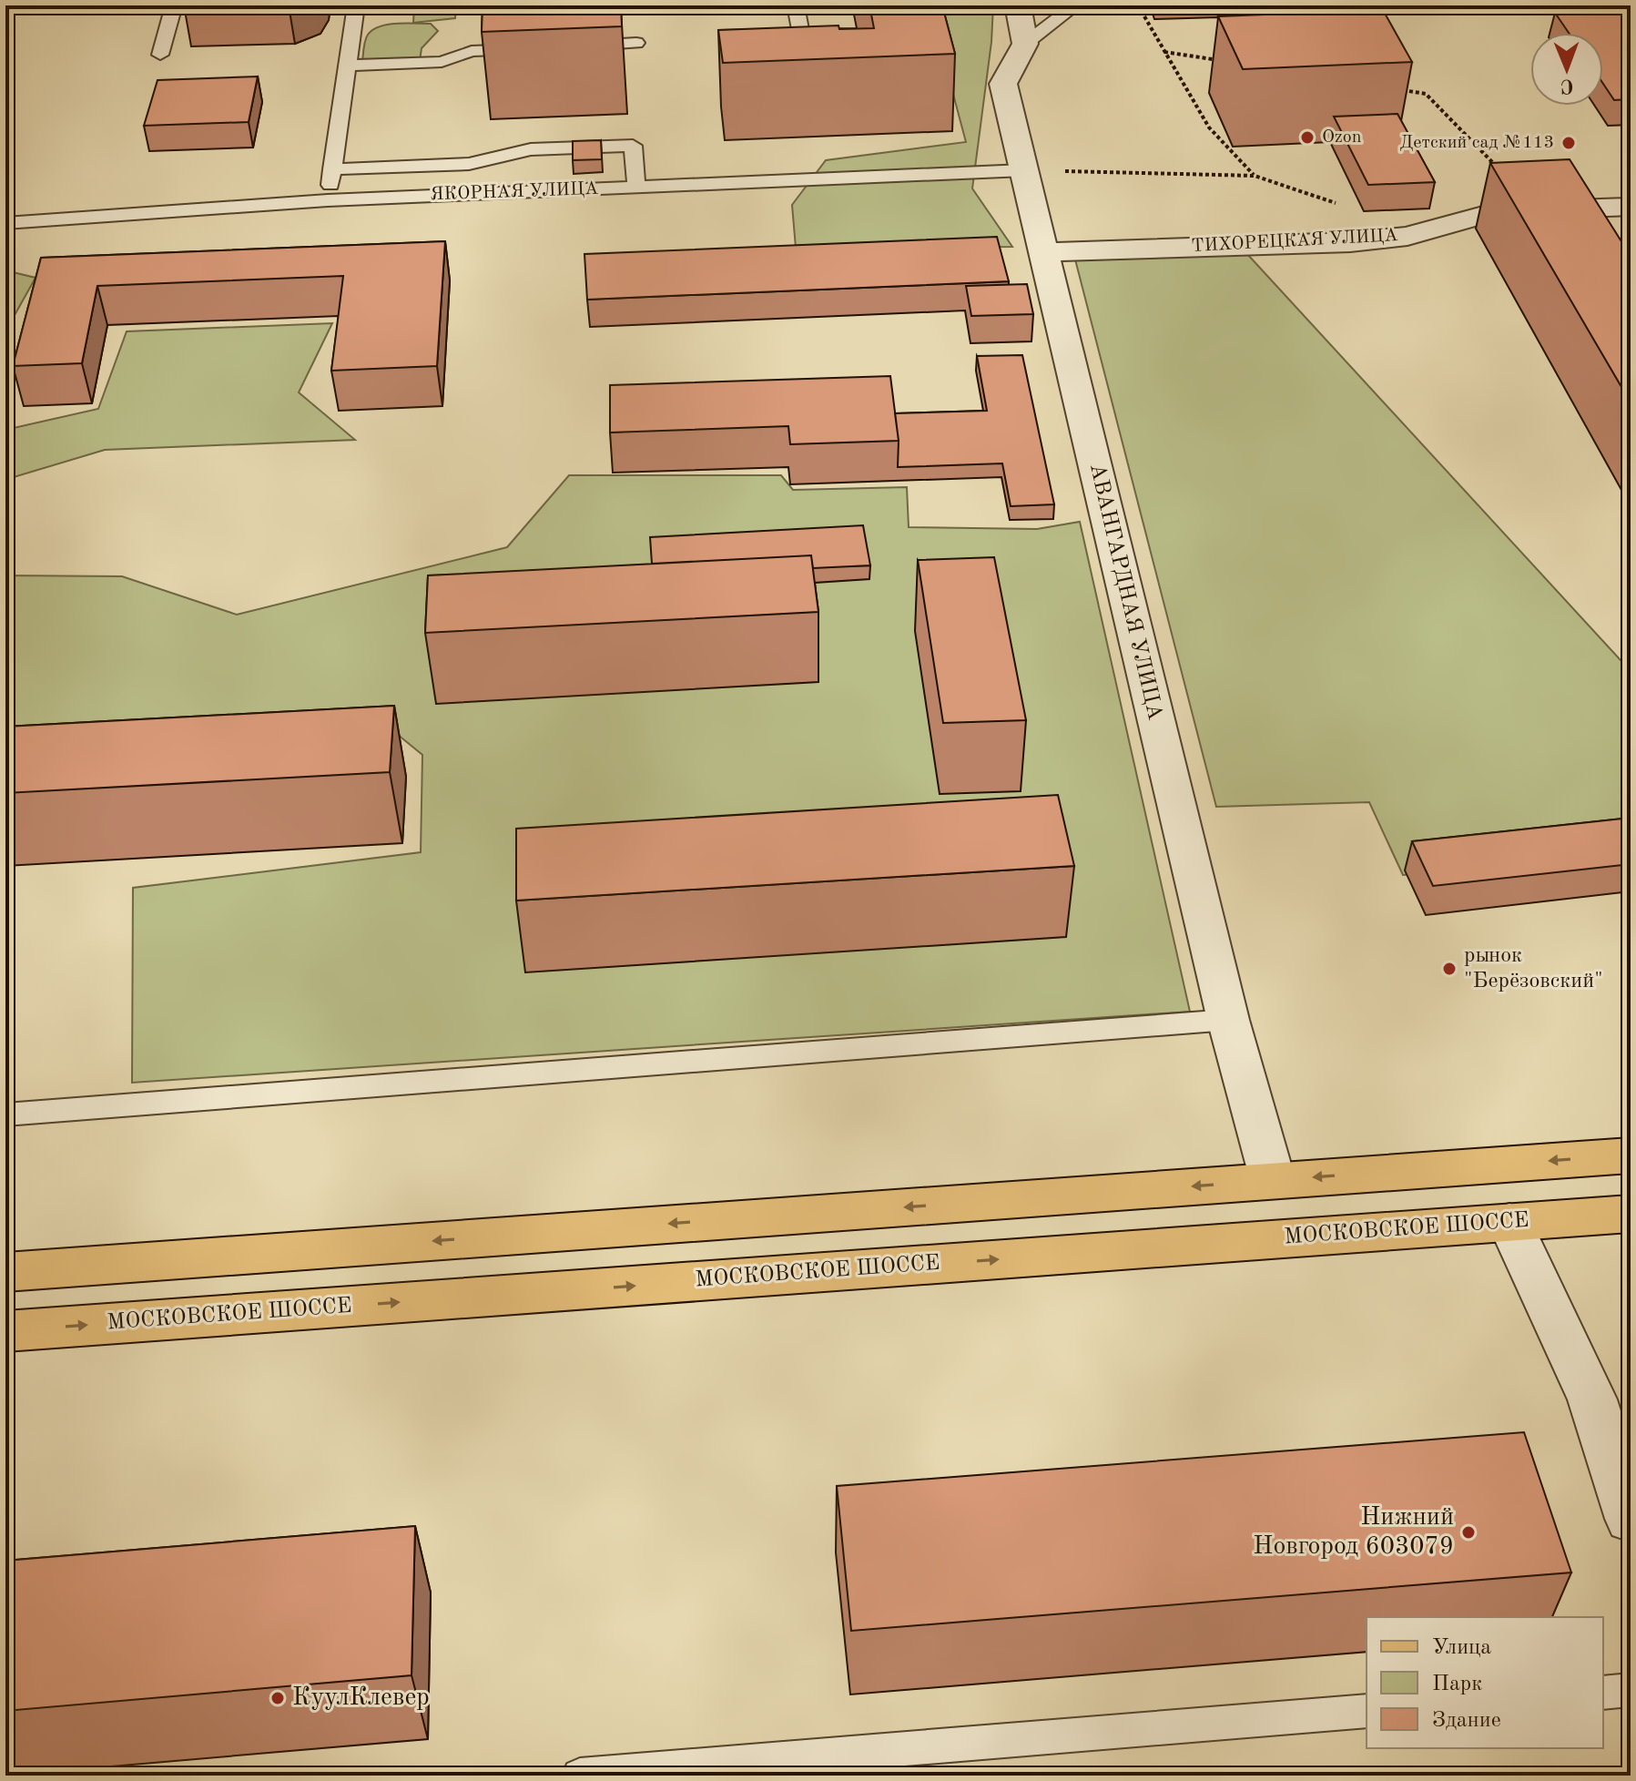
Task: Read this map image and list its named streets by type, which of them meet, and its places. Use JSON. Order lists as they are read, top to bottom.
{
  "streets": {
    "main road": ["МОСКОВСКОЕ ШОССЕ"],
    "street": ["ТИХОРЕЦКАЯ УЛИЦА", "АВАНГАРДНАЯ УЛИЦА"],
    "lane": ["ЯКОРНАЯ УЛИЦА"]
  },
  "crossings": [
    ["ЯКОРНАЯ УЛИЦА", "АВАНГАРДНАЯ УЛИЦА"],
    ["ТИХОРЕЦКАЯ УЛИЦА", "АВАНГАРДНАЯ УЛИЦА"]
  ],
  "places": [
    "Ozon",
    "Детский сад №113",
    "рынок \"Берёзовский\"",
    "Нижний Новгород 603079",
    "КуулКлевер"
  ],
  "legend": ["Улица", "Парк", "Здание"],
  "north": "bottom"
}
